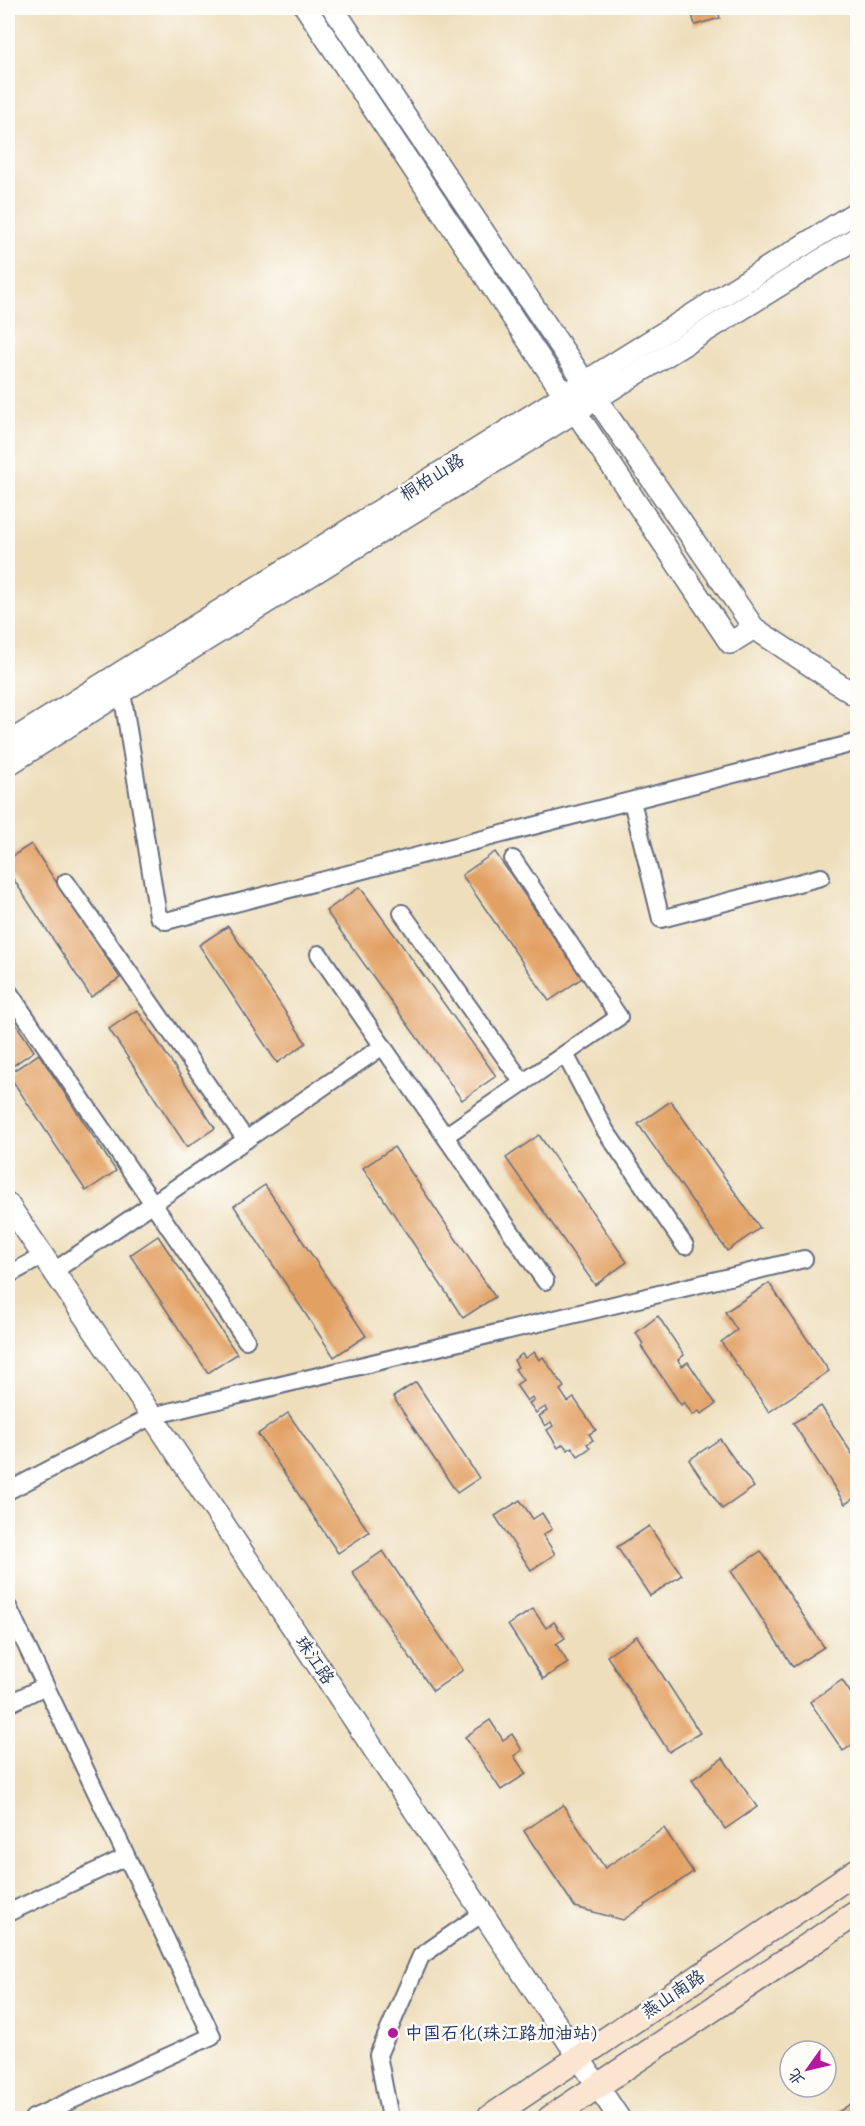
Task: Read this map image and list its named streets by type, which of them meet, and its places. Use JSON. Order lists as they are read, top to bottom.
{
  "streets": {
    "main road": ["燕山南路"],
    "street": ["桐柏山路", "珠江路"]
  },
  "crossings": [
    ["珠江路", "燕山南路"]
  ],
  "places": ["中国石化(珠江路加油站)"],
  "north": "bottom left"
}
